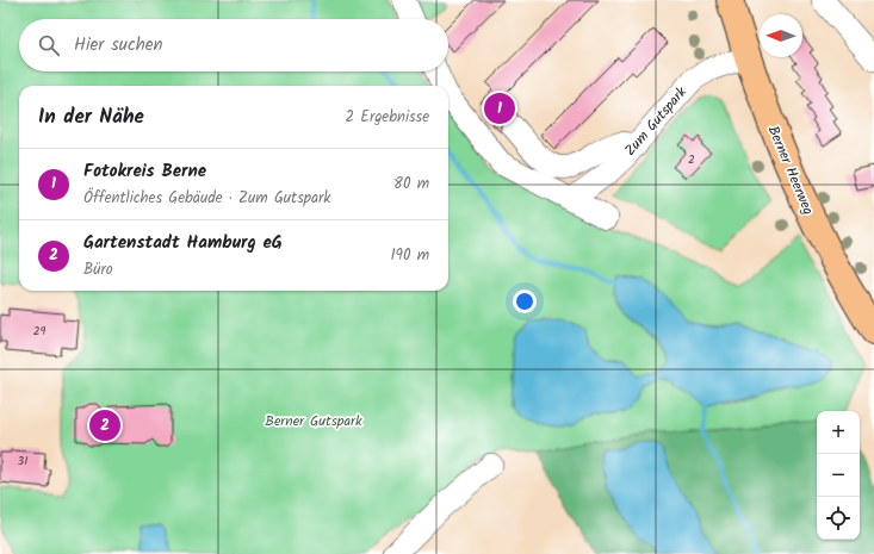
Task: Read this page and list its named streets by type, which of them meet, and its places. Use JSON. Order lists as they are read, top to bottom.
{
  "streets": {
    "main road": ["Berner Heerweg"],
    "street": ["Zum Gutspark"]
  },
  "crossings": [
    ["Zum Gutspark", "Berner Heerweg"]
  ],
  "parks": ["Berner Gutspark"],
  "house_numbers": ["2", "29", "31"],
  "north": "left",
  "page": {
    "search": "Hier suchen",
    "heading": ["In der Nähe", "2 Ergebnisse"],
    "pins": ["1", "2"],
    "list": [
      {
        "mark": "1",
        "name": "Fotokreis Berne",
        "note": "Öffentliches Gebäude · Zum Gutspark",
        "value": "80 m"
      },
      {
        "mark": "2",
        "name": "Gartenstadt Hamburg eG",
        "note": "Büro",
        "value": "190 m"
      }
    ],
    "map_buttons": ["+", "−"]
  }
}
